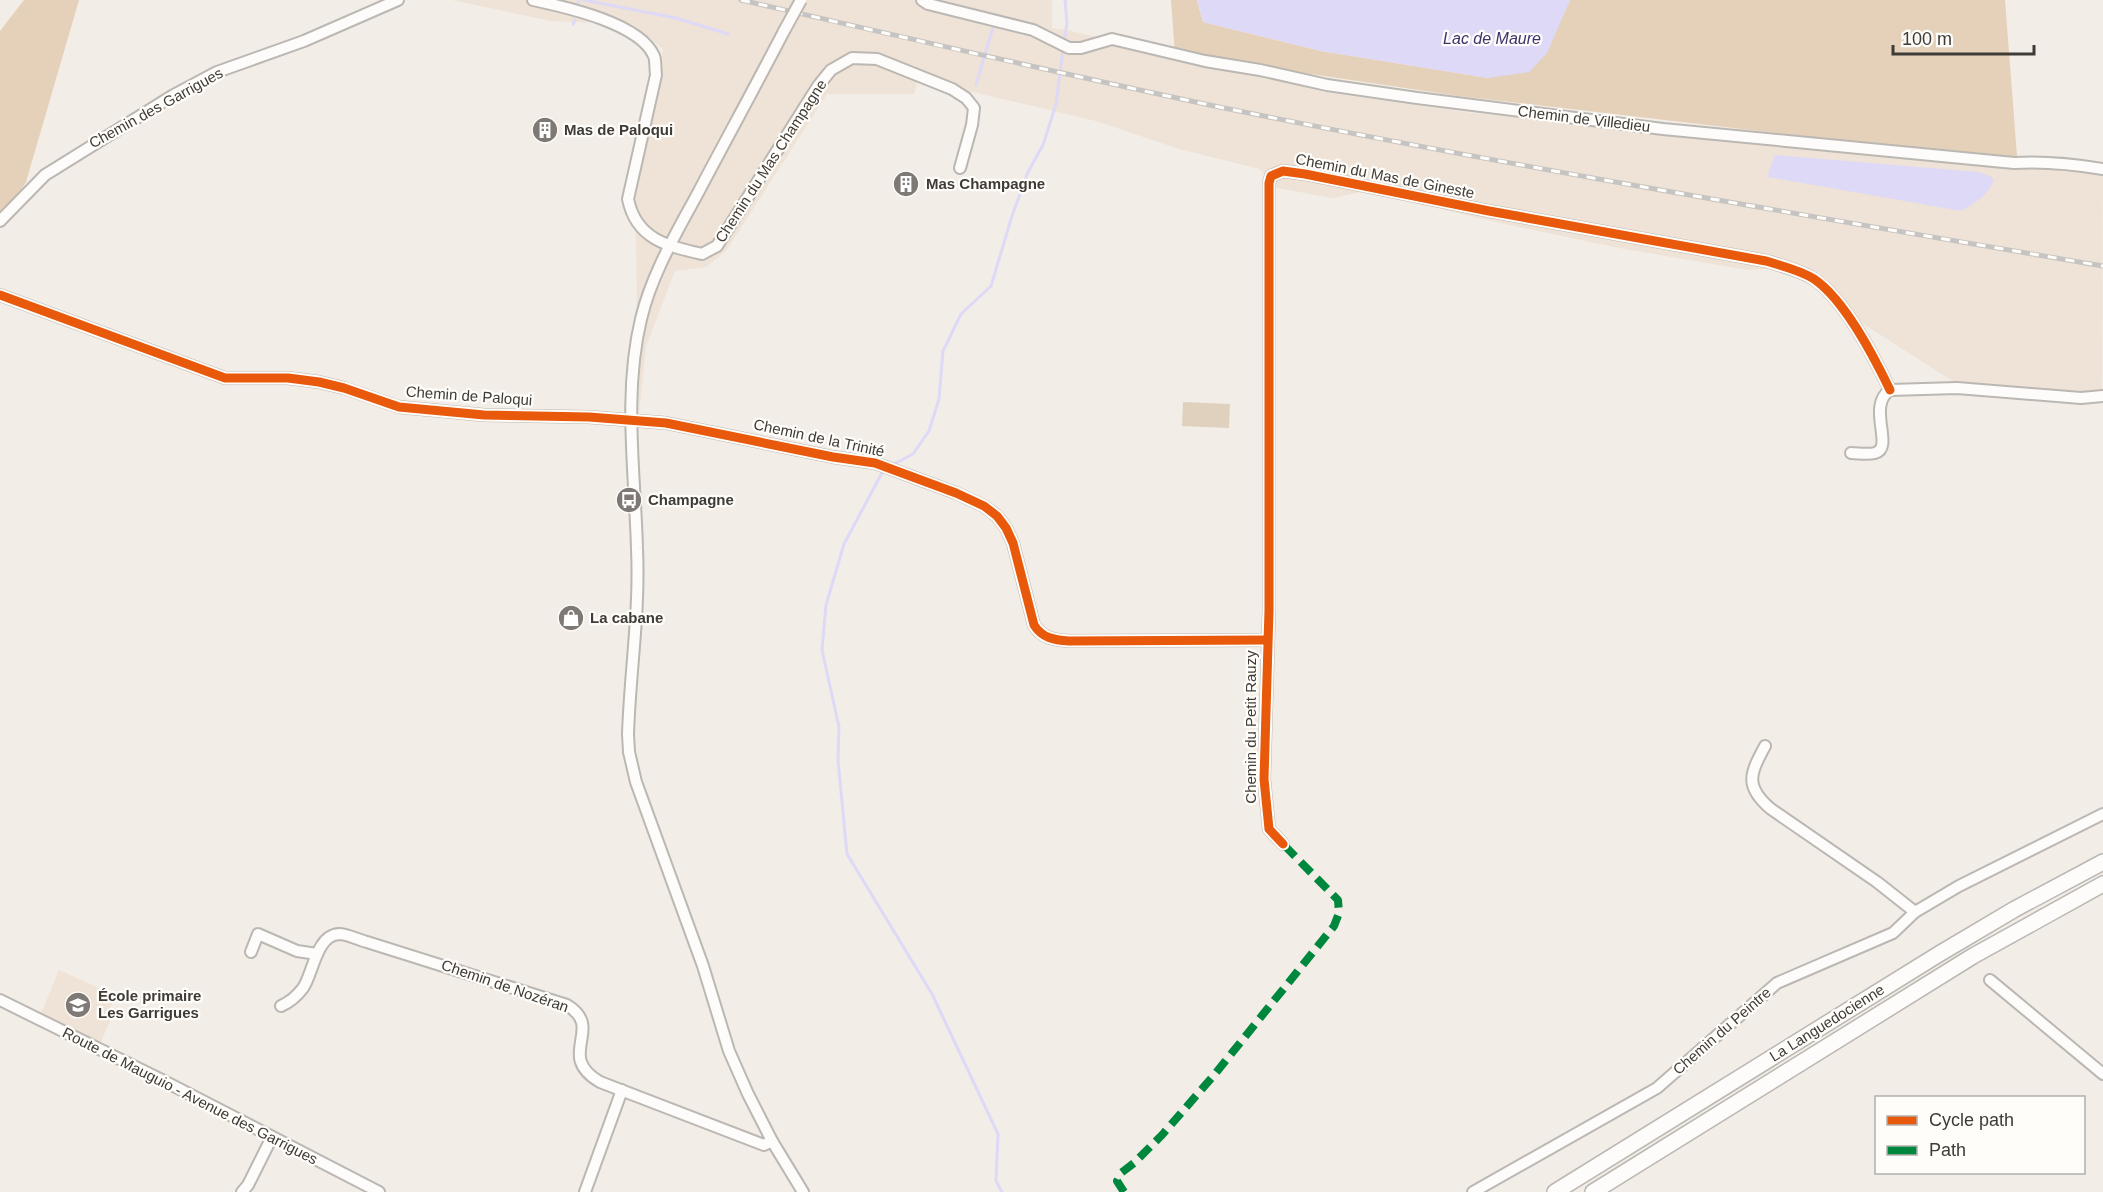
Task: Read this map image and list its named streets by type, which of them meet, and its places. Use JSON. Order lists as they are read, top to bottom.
{
  "streets": {
    "highway": ["La Languedocienne"],
    "street": [
      "Chemin des Garrigues",
      "Chemin de Villedieu",
      "Chemin du Mas Champagne",
      "Chemin du Mas de Gineste",
      "Chemin de Paloqui",
      "Chemin de la Trinité",
      "Chemin du Petit Rauzy",
      "Chemin de Nozéran",
      "Chemin du Peintre",
      "Route de Mauguio - Avenue des Garrigues"
    ]
  },
  "crossings": [
    ["Chemin du Mas de Gineste", "Chemin de la Trinité"],
    ["Chemin du Mas de Gineste", "Chemin du Petit Rauzy"],
    ["Chemin de Paloqui", "Chemin de la Trinité"],
    ["Chemin de la Trinité", "Chemin du Petit Rauzy"]
  ],
  "water": ["Lac de Maure"],
  "places": {
    "building": ["Mas de Paloqui", "Mas Champagne"],
    "bus stop": ["Champagne"],
    "shop": ["La cabane"],
    "school or university": ["École primaire Les Garrigues"]
  },
  "legend": ["Cycle path", "Path"],
  "scale_bar": "100 m"
}
